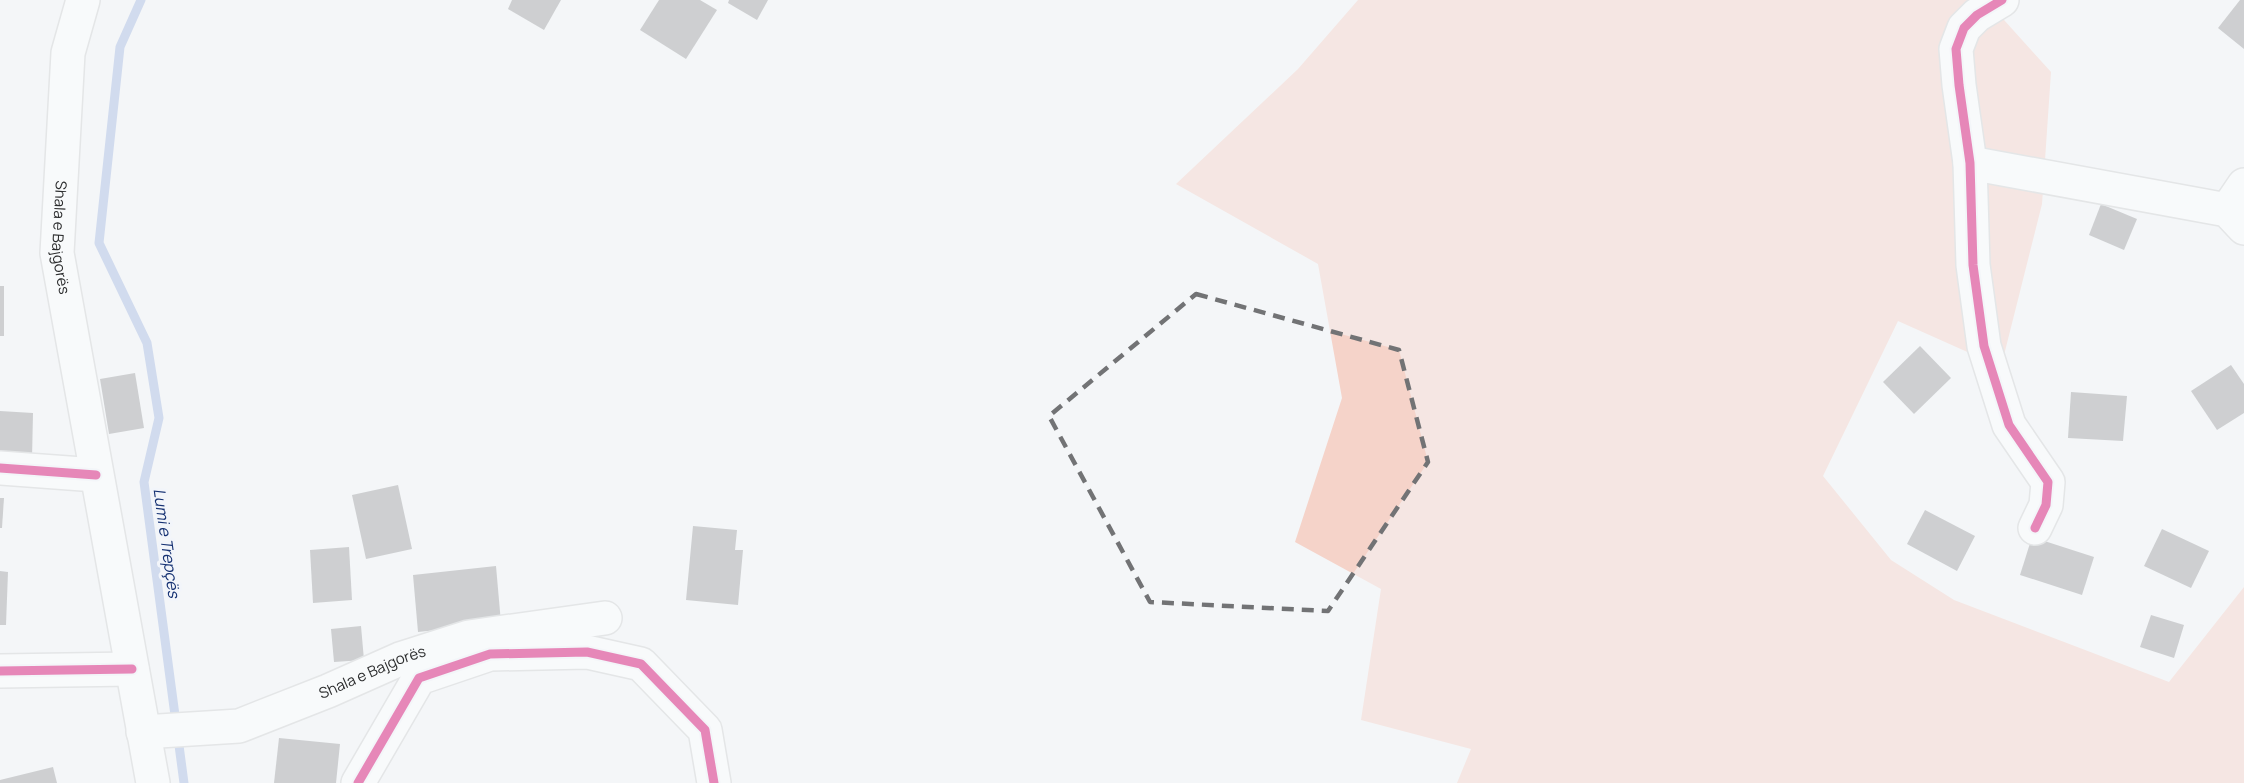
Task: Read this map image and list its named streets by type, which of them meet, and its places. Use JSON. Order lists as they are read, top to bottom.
{
  "streets": {
    "street": ["Shala e Bajgorës"]
  },
  "water": ["Lumi e Trepçës"]
}
